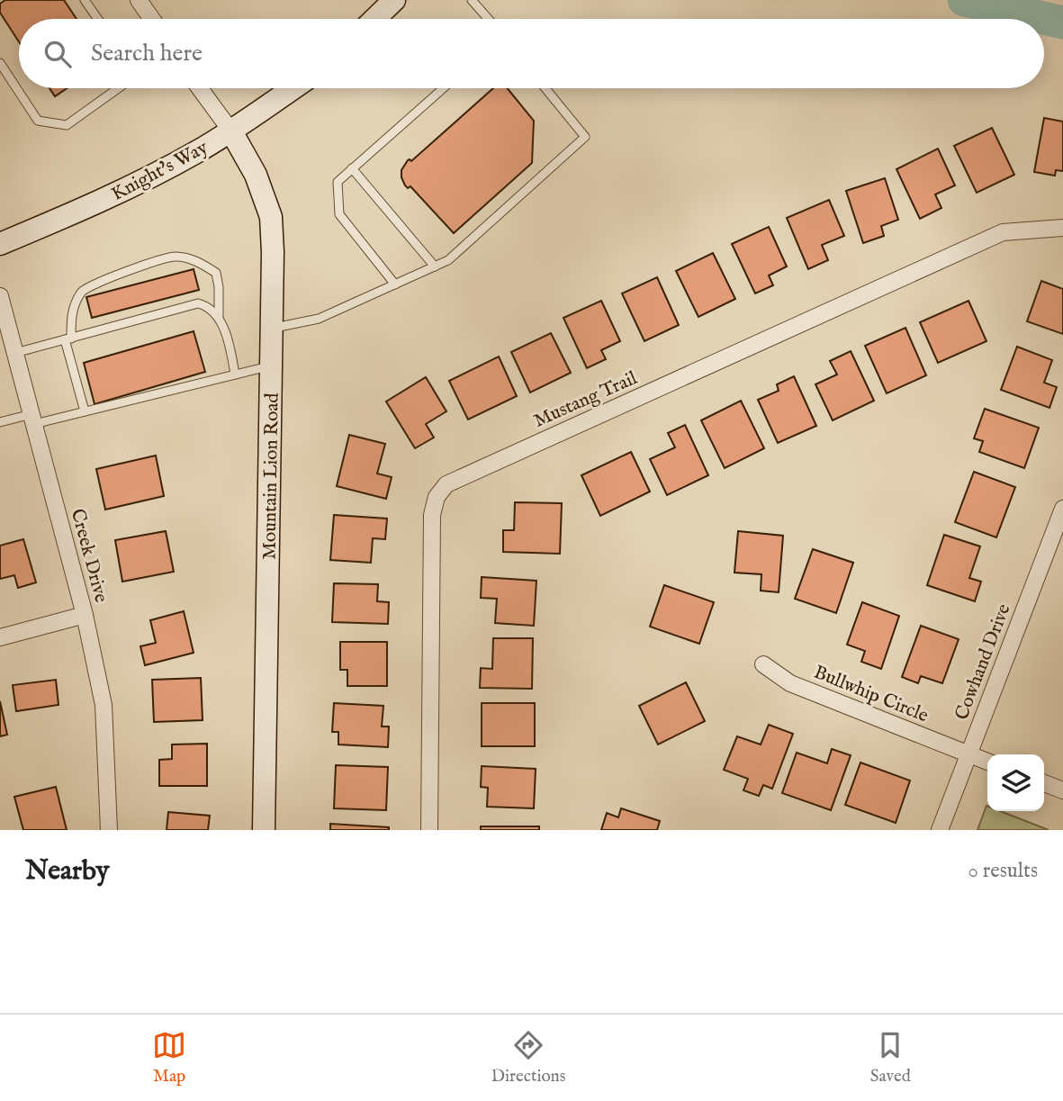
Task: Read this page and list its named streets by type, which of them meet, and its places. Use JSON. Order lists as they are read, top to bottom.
{
  "streets": {
    "street": [
      "Knight's Way",
      "Mustang Trail",
      "Mountain Lion Road",
      "Creek Drive",
      "Cowhand Drive",
      "Bullwhip Circle"
    ]
  },
  "crossings": [
    ["Knight's Way", "Mountain Lion Road"],
    ["Cowhand Drive", "Bullwhip Circle"]
  ],
  "page": {
    "search": "Search here",
    "heading": ["Nearby", "0 results"],
    "nav": ["Map", "Directions", "Saved"]
  }
}
